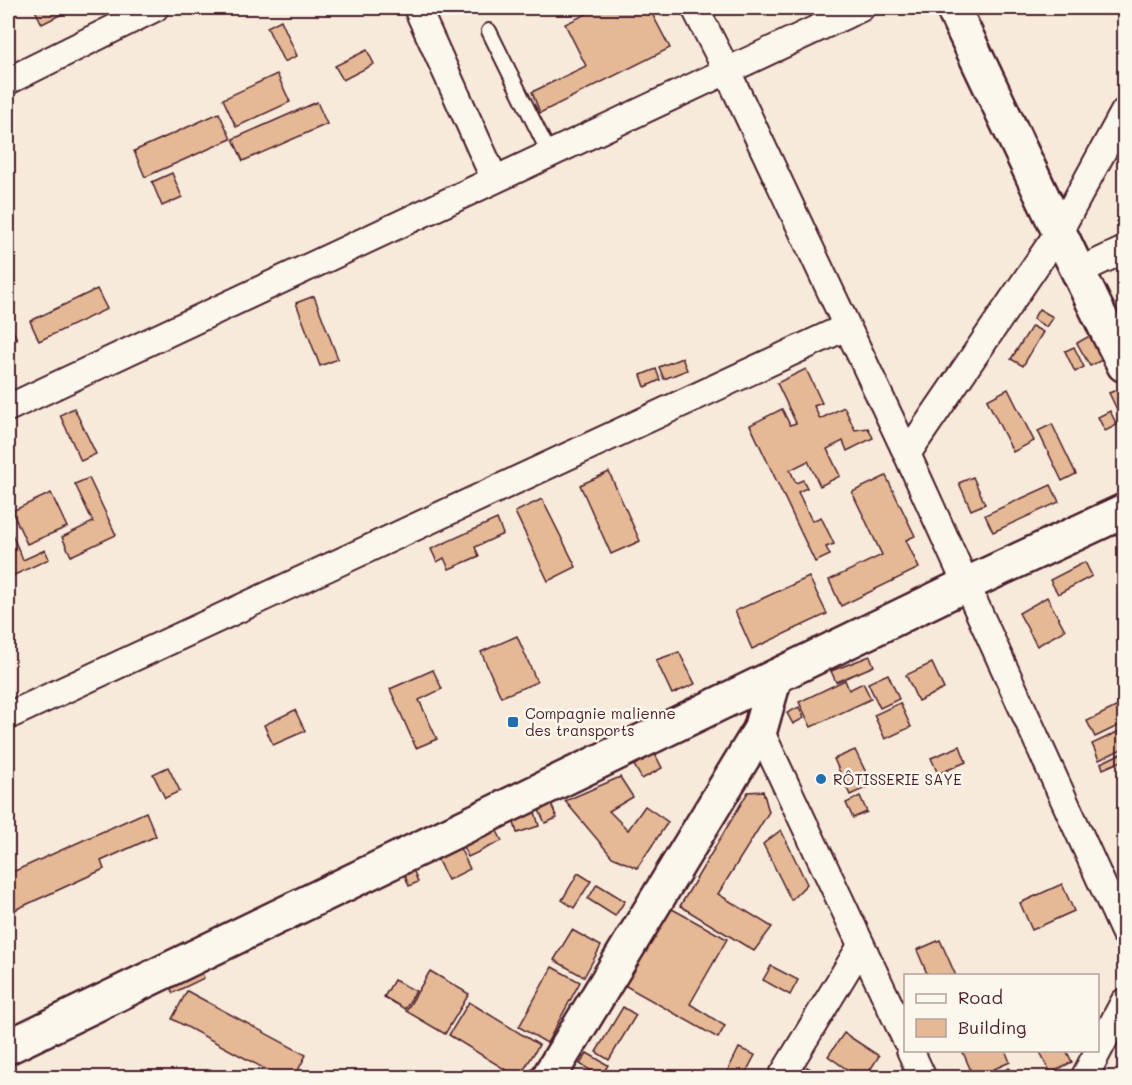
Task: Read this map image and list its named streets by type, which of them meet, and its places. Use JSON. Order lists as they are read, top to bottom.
{
  "places": {
    "transit": ["Compagnie malienne des transports"],
    "other": ["RÔTISSERIE SAYE"]
  },
  "legend": ["Road", "Building"]
}
